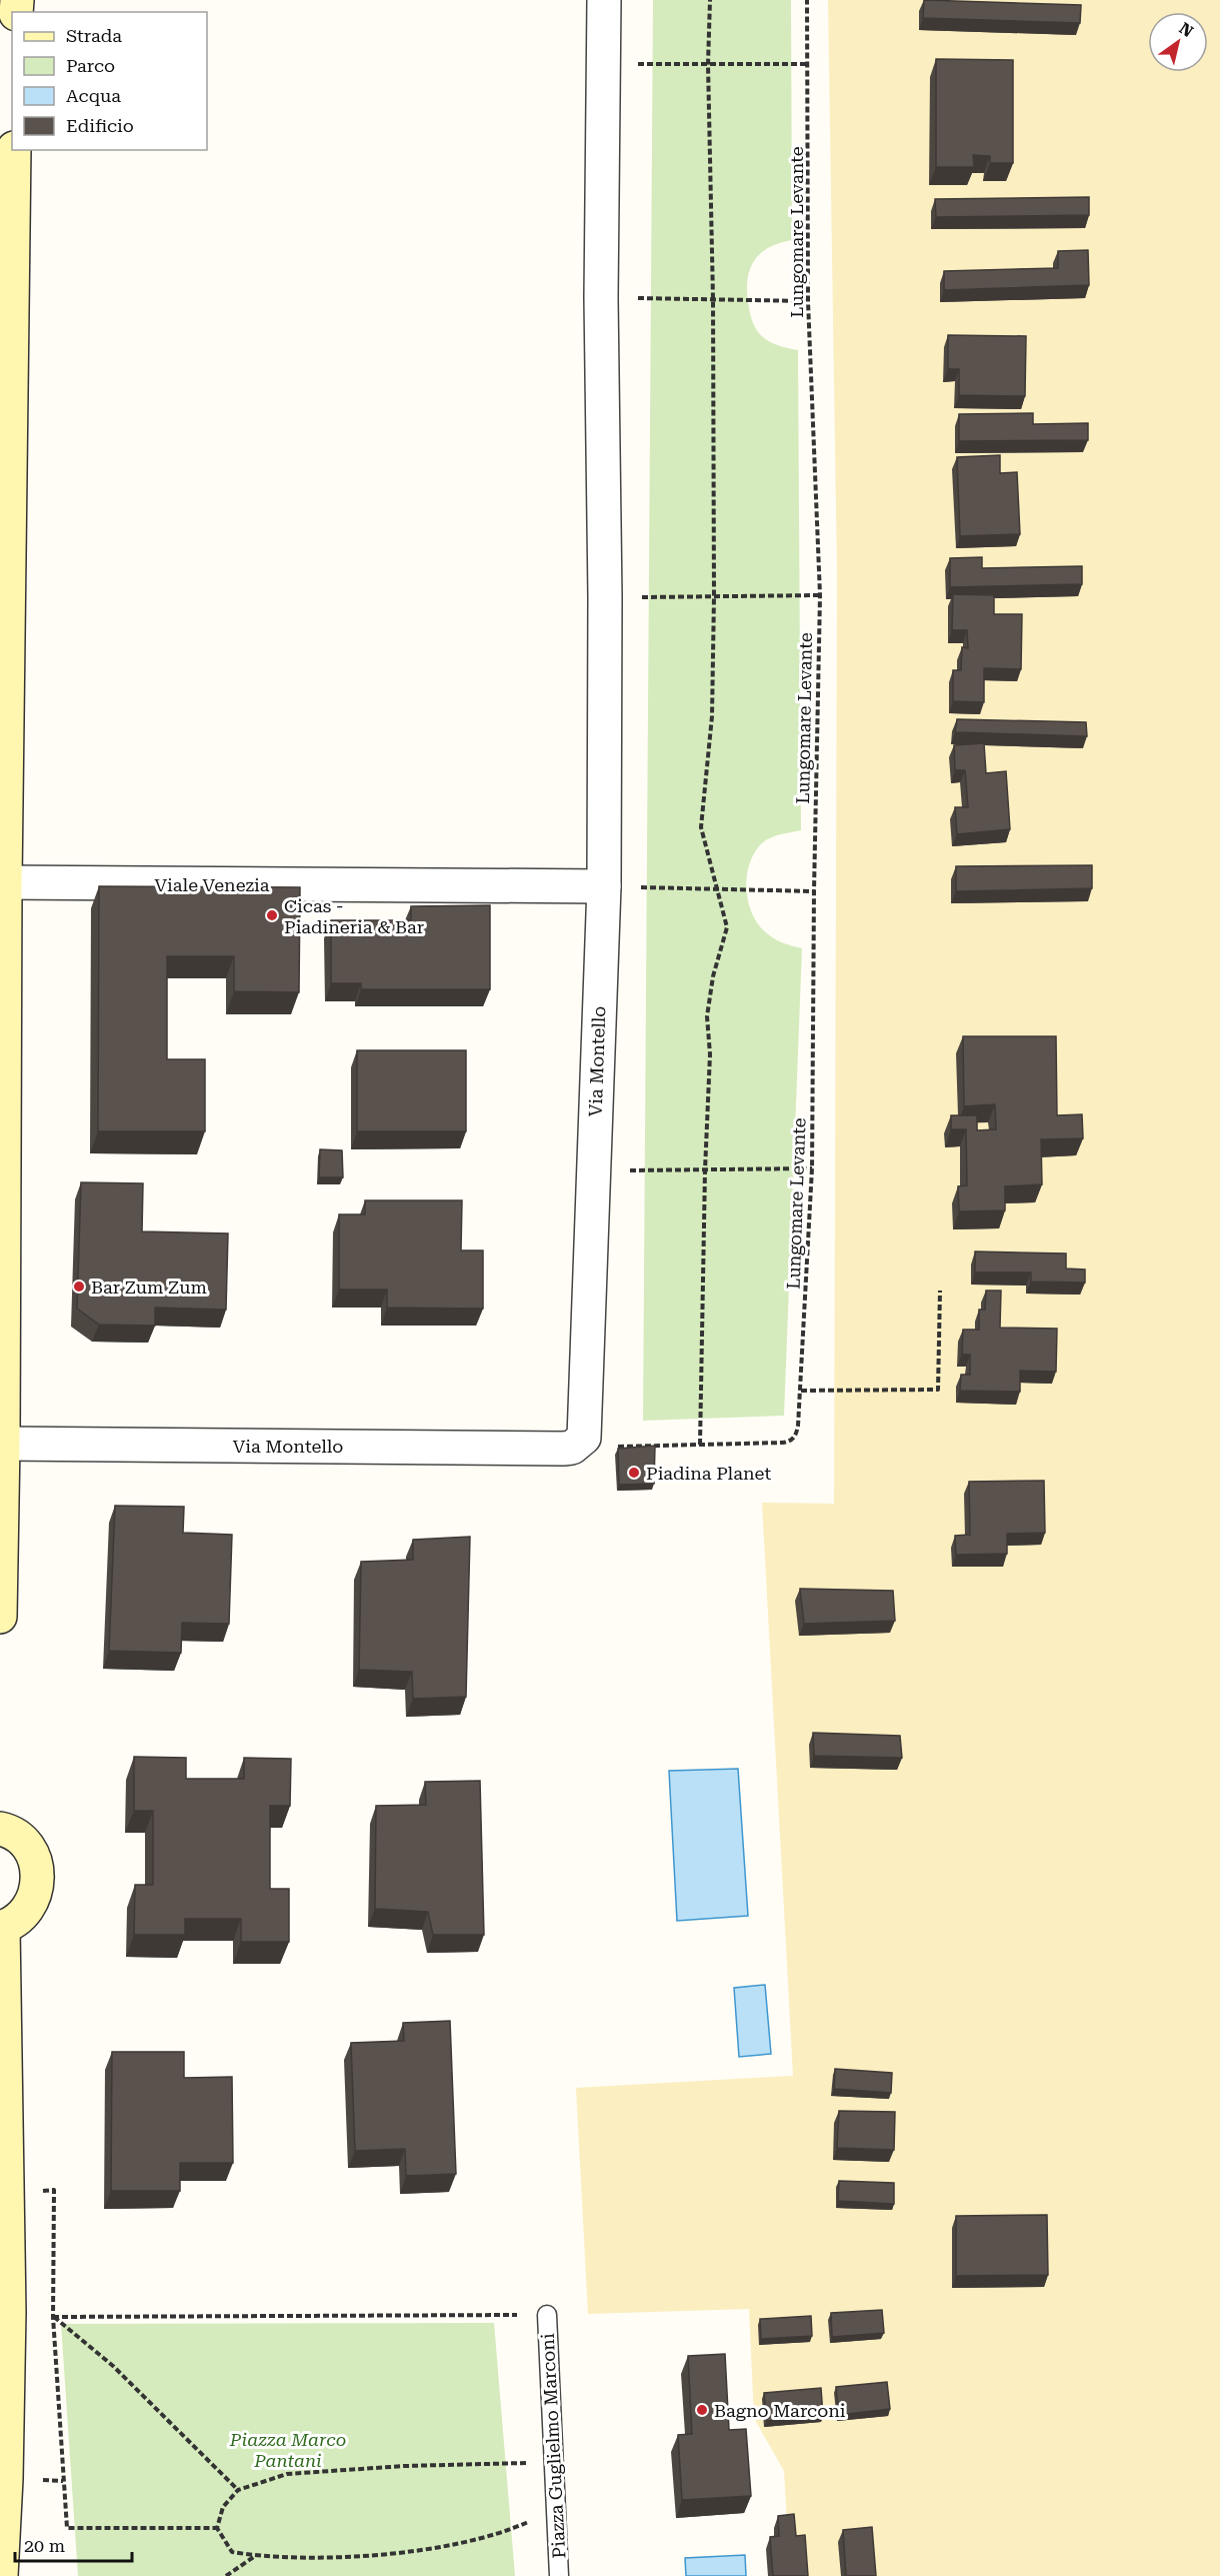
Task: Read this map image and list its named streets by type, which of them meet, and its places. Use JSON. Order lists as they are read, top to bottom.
{
  "streets": {
    "street": ["Viale Venezia", "Via Montello"],
    "lane": ["Piazza Guglielmo Marconi"],
    "path": ["Lungomare Levante"]
  },
  "crossings": [
    ["Viale Venezia", "Via Montello"]
  ],
  "parks": ["Piazza Marco Pantani"],
  "places": [
    "Cicas - Piadineria & Bar",
    "Bar Zum Zum",
    "Piadina Planet",
    "Bagno Marconi"
  ],
  "legend": [
    "Strada",
    "Parco",
    "Acqua",
    "Edificio"
  ],
  "scale_bar": "20 m",
  "north": "top right"
}
